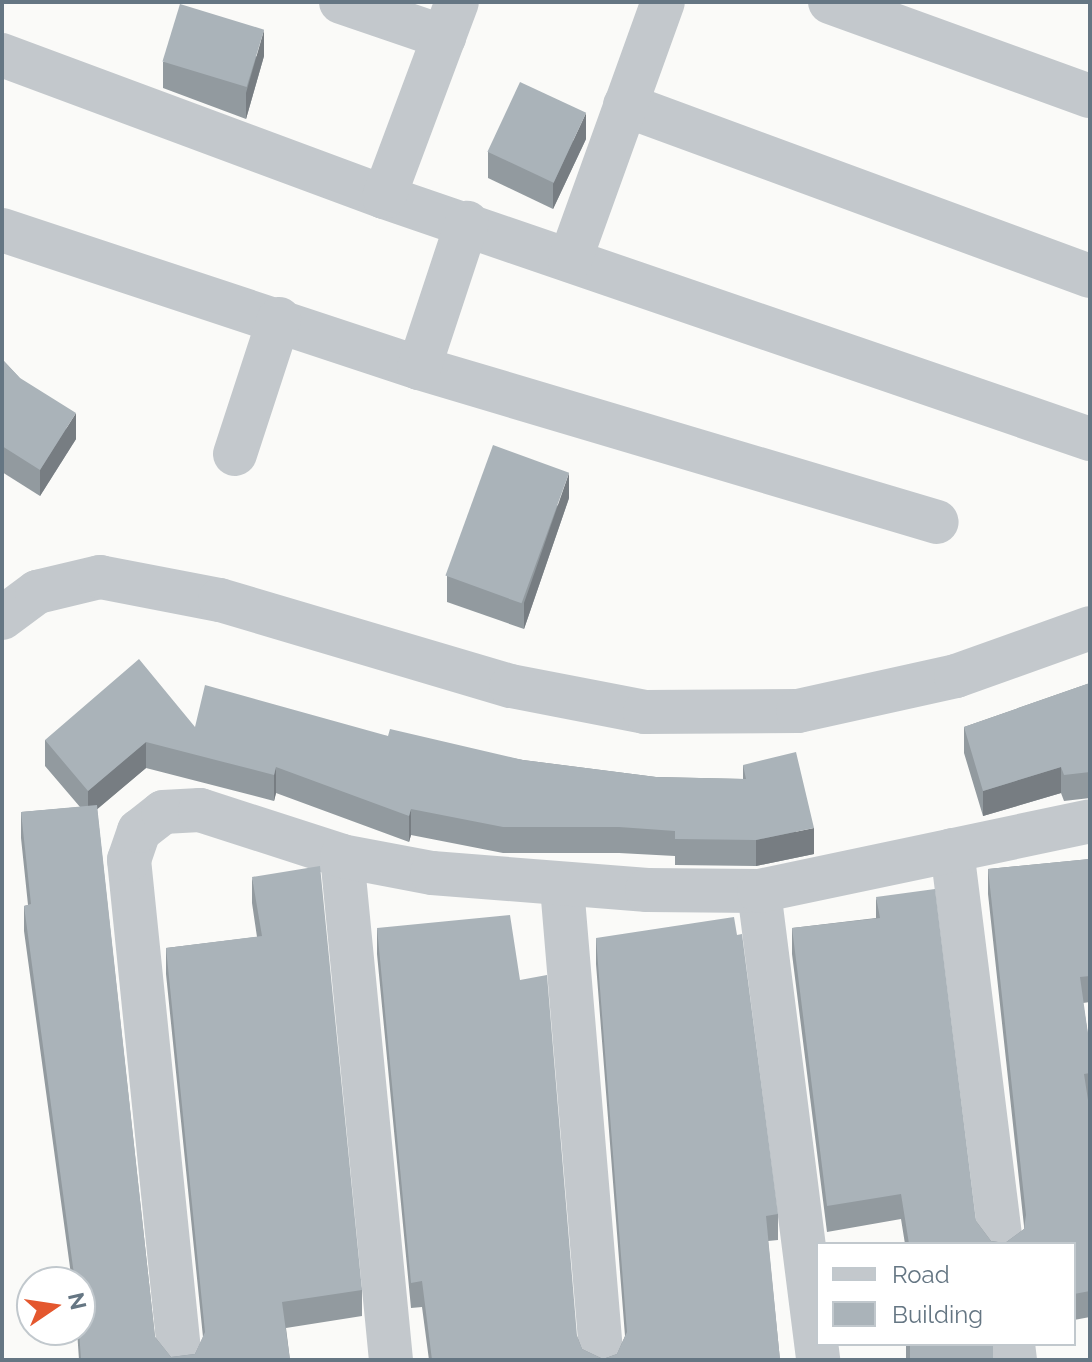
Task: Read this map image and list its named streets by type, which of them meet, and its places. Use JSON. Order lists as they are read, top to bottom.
{
  "legend": ["Road", "Building"],
  "north": "right"
}
